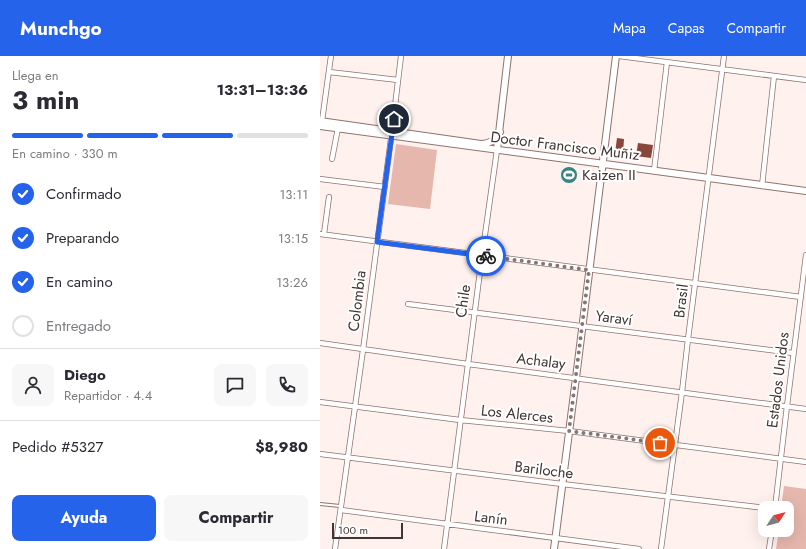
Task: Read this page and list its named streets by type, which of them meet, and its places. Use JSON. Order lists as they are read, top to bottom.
{
  "streets": {
    "main road": ["Doctor Francisco Muñiz", "Chile"],
    "street": [
      "Colombia",
      "Brasil",
      "Yaraví",
      "Achalay",
      "Estados Unidos",
      "Los Alerces",
      "Bariloche",
      "Lanín"
    ]
  },
  "crossings": [
    ["Doctor Francisco Muñiz", "Colombia"],
    ["Doctor Francisco Muñiz", "Chile"],
    ["Doctor Francisco Muñiz", "Brasil"],
    ["Colombia", "Achalay"],
    ["Colombia", "Los Alerces"],
    ["Colombia", "Bariloche"],
    ["Colombia", "Lanín"],
    ["Chile", "Yaraví"],
    ["Chile", "Achalay"],
    ["Chile", "Los Alerces"],
    ["Chile", "Bariloche"],
    ["Chile", "Lanín"],
    ["Brasil", "Yaraví"],
    ["Brasil", "Achalay"],
    ["Brasil", "Los Alerces"],
    ["Brasil", "Bariloche"],
    ["Yaraví", "Estados Unidos"],
    ["Achalay", "Estados Unidos"],
    ["Estados Unidos", "Los Alerces"]
  ],
  "places": {
    "sports": ["Kaizen II"]
  },
  "scale_bar": "100 m",
  "north": "top right",
  "page": {
    "header": "Munchgo",
    "nav": ["Mapa", "Capas", "Compartir"],
    "heading": ["3 min", "Llega en", "13:31–13:36"],
    "panel": [
      "Diego",
      "Repartidor · 4.4",
      "Pedido #5327",
      "$8,980"
    ],
    "bar": "En camino · 330 m",
    "list": [
      ["Confirmado", "13:11"],
      ["Preparando", "13:15"],
      ["En camino", "13:26"],
      "Entregado"
    ],
    "buttons": ["Ayuda", "Compartir"],
    "scale": "100 m"
  }
}
